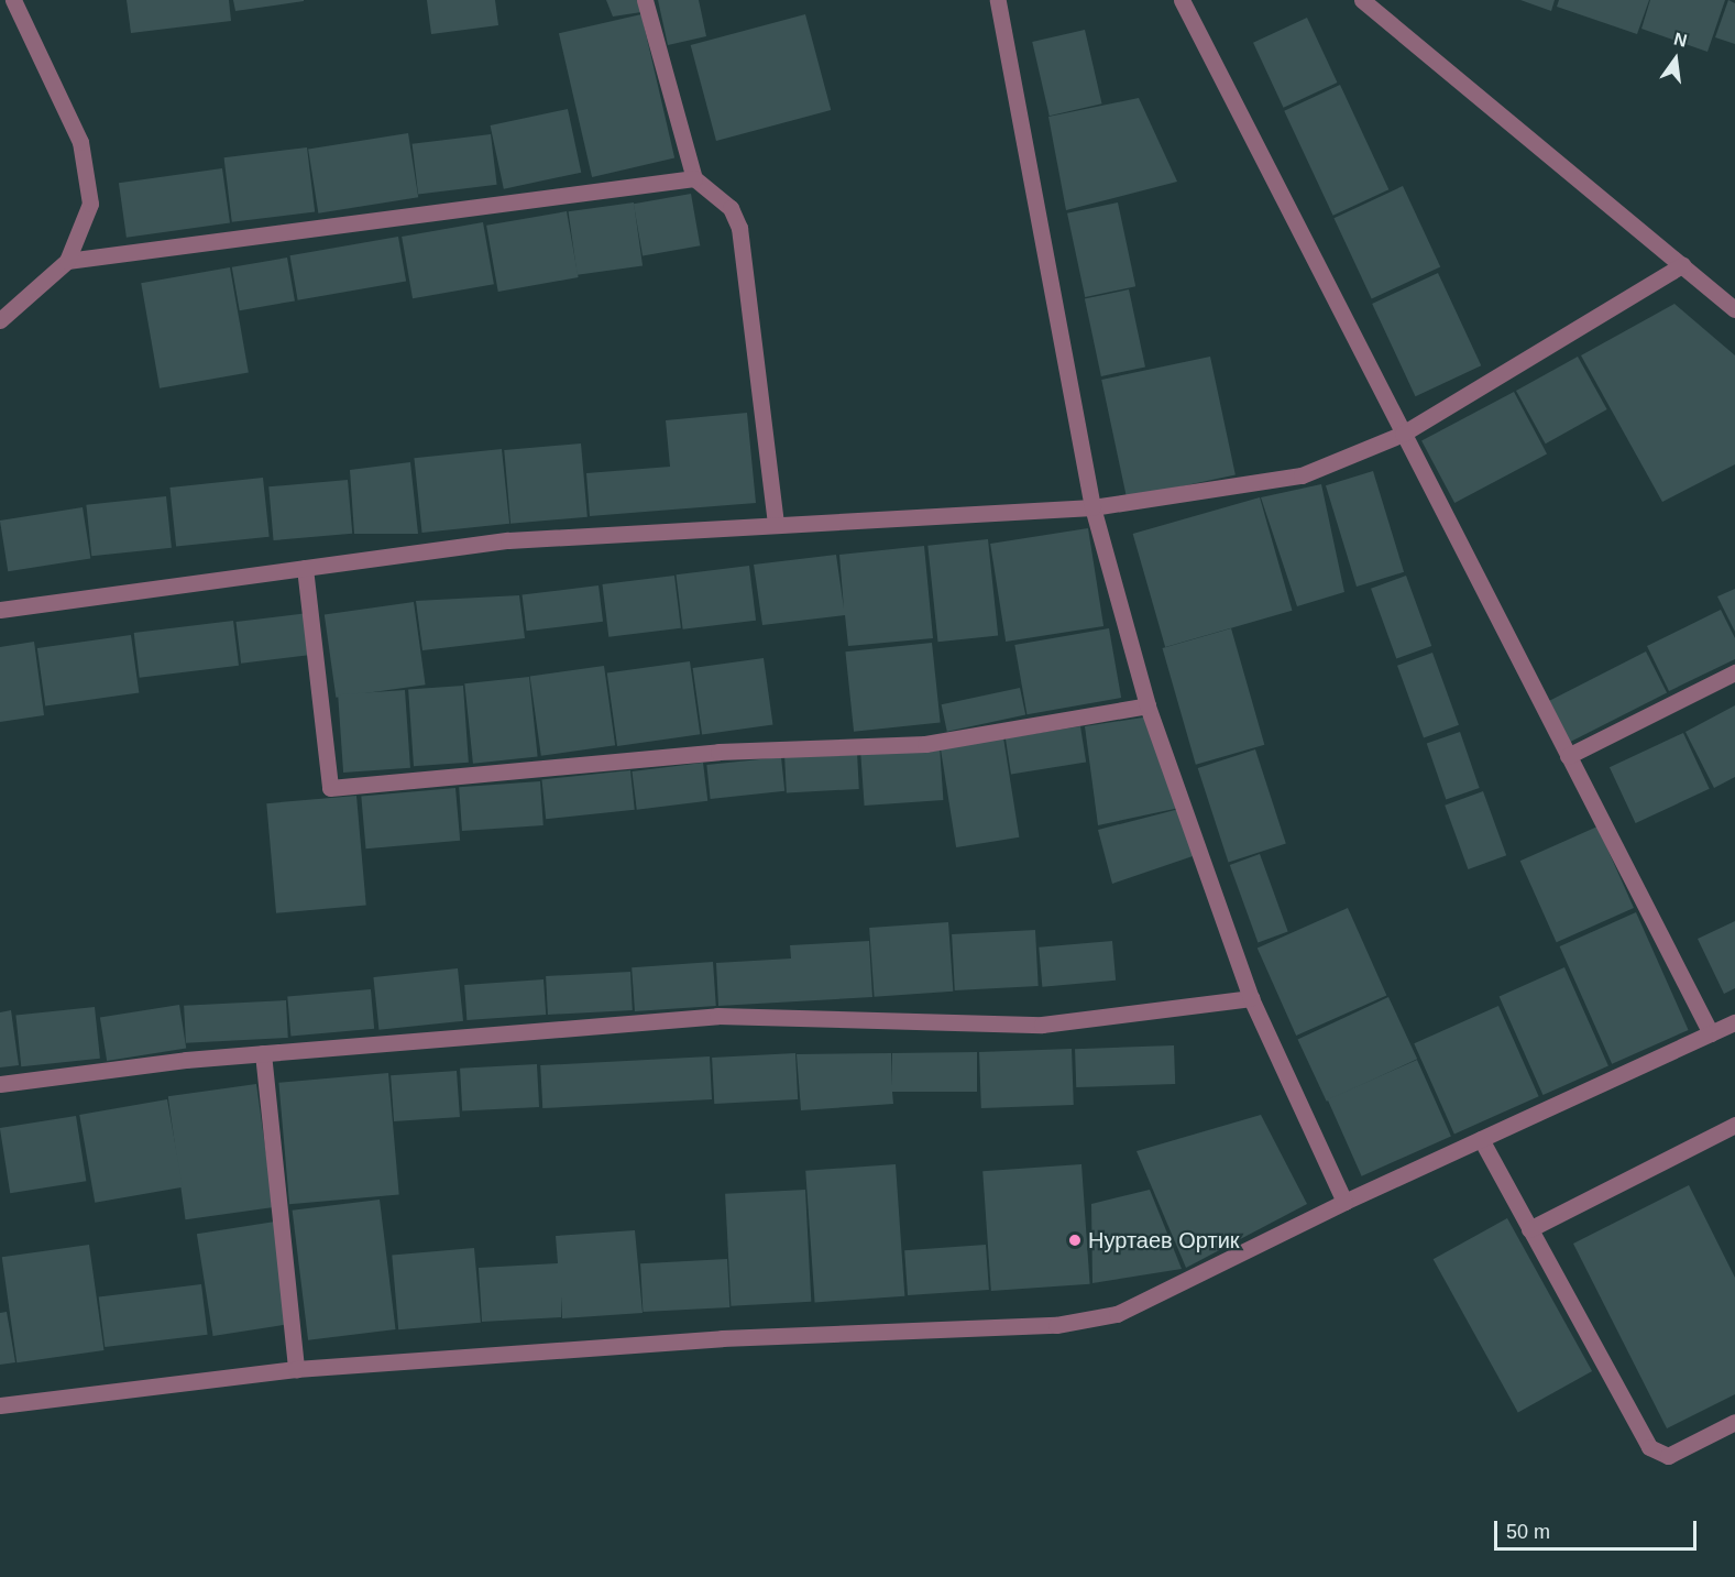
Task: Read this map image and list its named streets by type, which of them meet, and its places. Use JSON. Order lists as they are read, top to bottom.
{
  "places": ["Нуртаев Ортик"],
  "scale_bar": "50 m",
  "north": "top"
}
